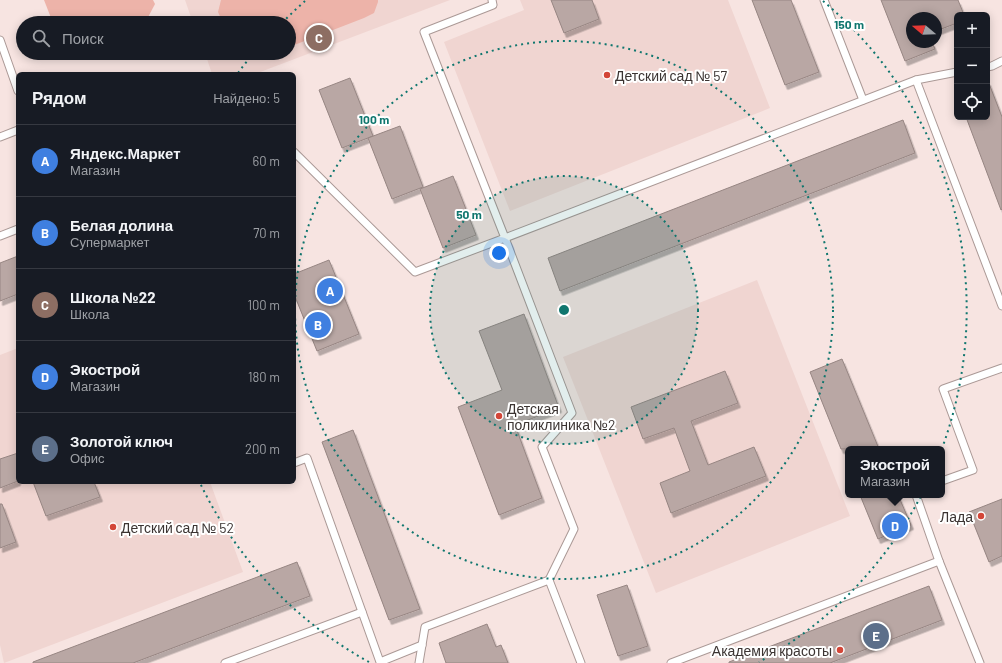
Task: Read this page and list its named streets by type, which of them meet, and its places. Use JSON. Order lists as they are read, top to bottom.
{
  "places": [
    "Детский сад № 57",
    "Детская поликлиника №2",
    "Лада",
    "Детский сад № 52",
    "Академия красоты"
  ],
  "north": "left",
  "page": {
    "map_buttons": ["+", "−"],
    "search": "Поиск",
    "pins": [
      "C",
      "A",
      "B",
      "D",
      "E"
    ],
    "heading": ["Рядом", "Найдено: 5"],
    "list": [
      {
        "mark": "A",
        "name": "Яндекс.Маркет",
        "note": "Магазин",
        "value": "60 m"
      },
      {
        "mark": "B",
        "name": "Белая долина",
        "note": "Супермаркет",
        "value": "70 m"
      },
      {
        "mark": "C",
        "name": "Школа №22",
        "note": "Школа",
        "value": "100 m"
      },
      {
        "mark": "D",
        "name": "Экострой",
        "note": "Магазин",
        "value": "180 m"
      },
      {
        "mark": "E",
        "name": "Золотой ключ",
        "note": "Офис",
        "value": "200 m"
      }
    ],
    "popup": ["Экострой", "Магазин"]
  },
  "rings": ["150 m", "100 m", "50 m"]
}
